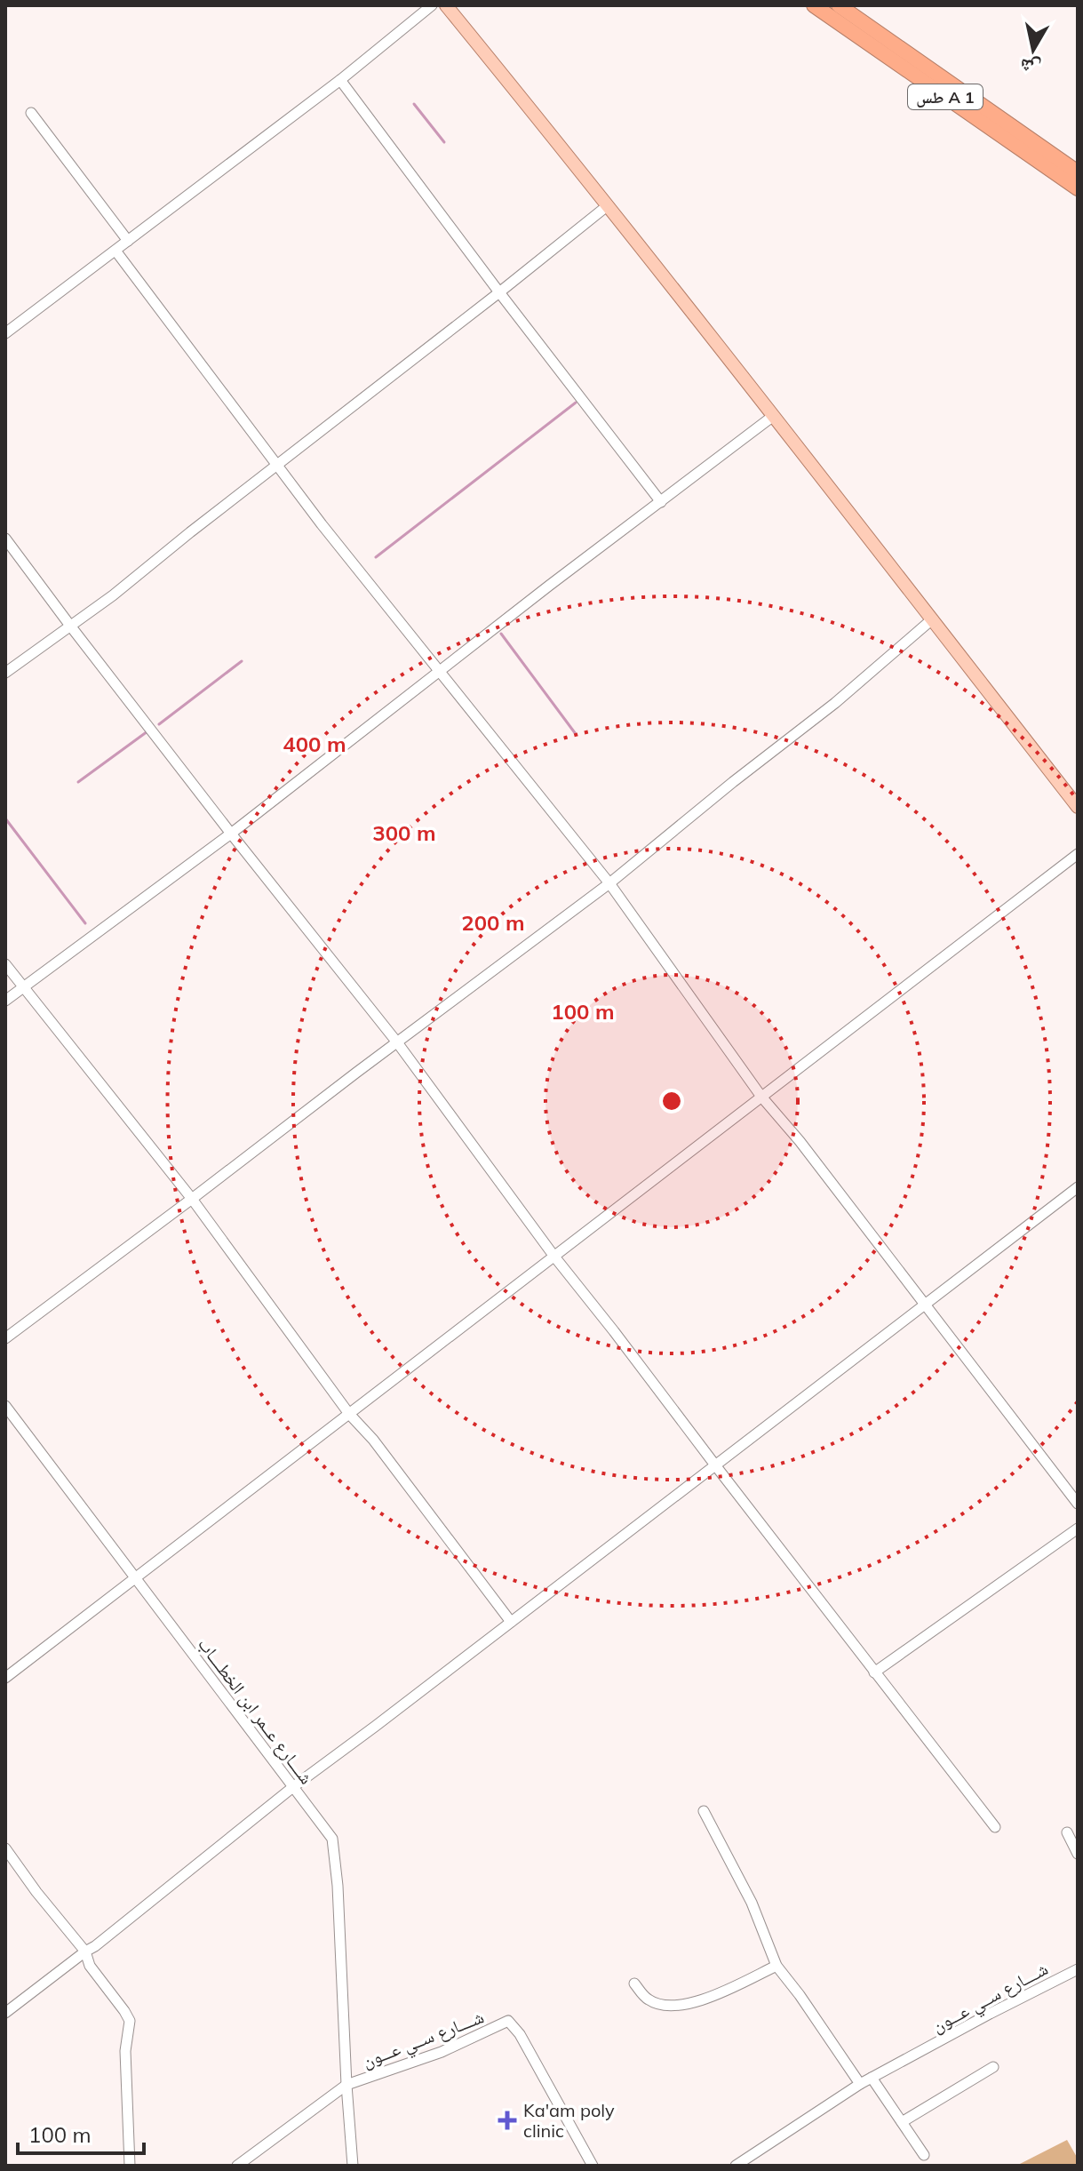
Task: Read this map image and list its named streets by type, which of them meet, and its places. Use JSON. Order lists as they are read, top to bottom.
{
  "streets": {
    "highway": ["طس A 1"],
    "street": ["شــــارع عــمر ابن الخطــــاب", "شــــارع ســي عـــون"]
  },
  "crossings": [
    ["شــــارع عــمر ابن الخطــــاب", "شــــارع ســي عـــون"]
  ],
  "places": {
    "health": ["Ka'am poly clinic"]
  },
  "scale_bar": "100 m",
  "north": "bottom",
  "rings": [
    "400 m",
    "300 m",
    "200 m",
    "100 m"
  ]
}
